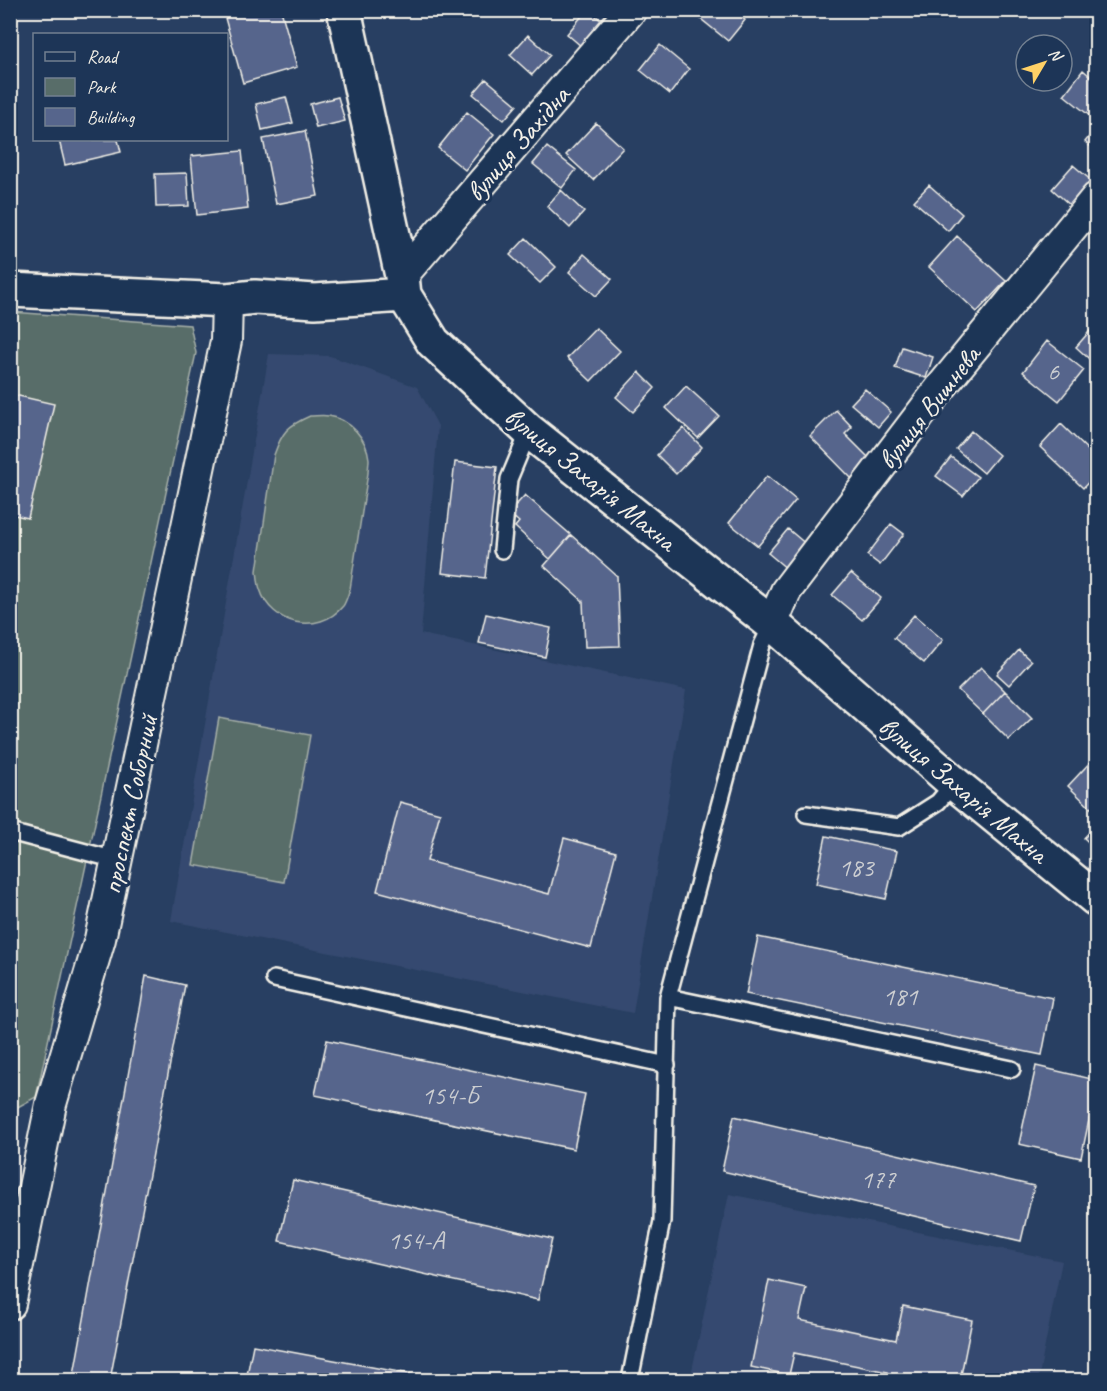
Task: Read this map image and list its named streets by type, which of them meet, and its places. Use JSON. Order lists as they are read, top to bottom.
{
  "streets": {
    "street": [
      "вулиця Західна",
      "вулиця Вишнева",
      "вулиця Захарія Махна",
      "проспект Соборний"
    ]
  },
  "crossings": [
    ["вулиця Західна", "вулиця Захарія Махна"],
    ["вулиця Вишнева", "вулиця Захарія Махна"]
  ],
  "house_numbers": [
    "6",
    "183",
    "181",
    "154-Б",
    "177",
    "154-А"
  ],
  "legend": ["Road", "Park", "Building"],
  "north": "top right"
}
